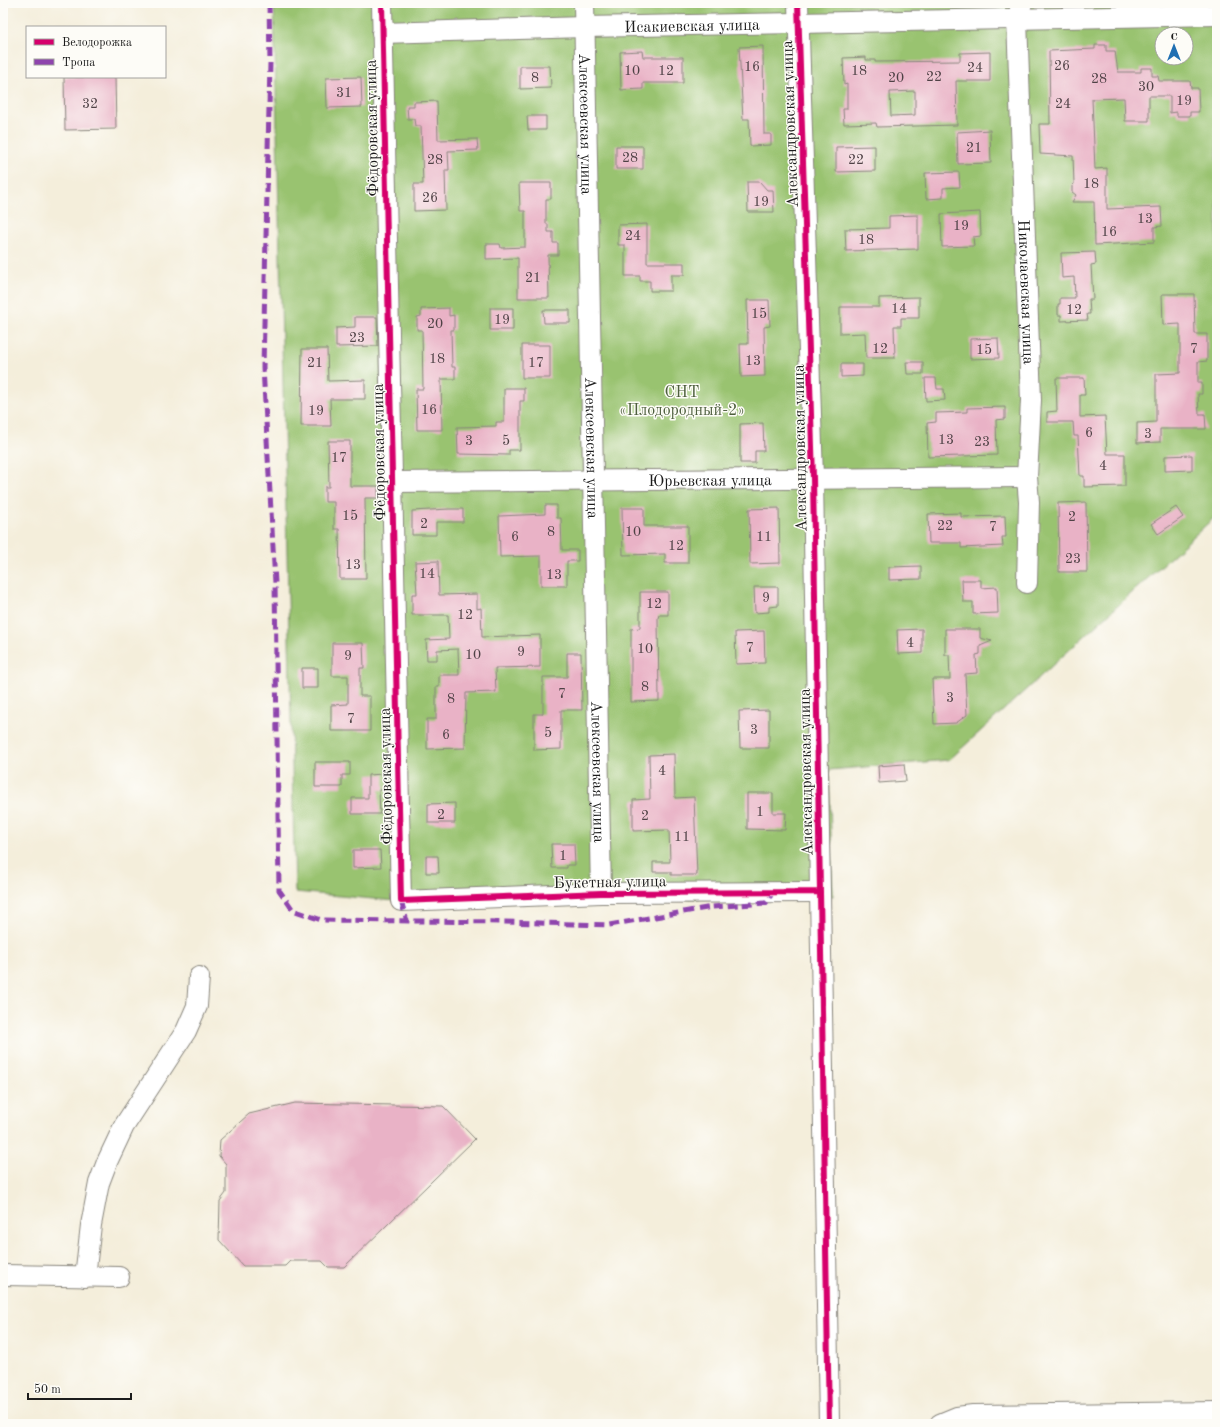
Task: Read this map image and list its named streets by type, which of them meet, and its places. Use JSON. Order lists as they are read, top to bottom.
{
  "streets": {
    "street": [
      "Исакиевская улица",
      "Алексеевская улица",
      "Александровская улица",
      "Фёдоровская улица",
      "Николаевская улица",
      "Юрьевская улица",
      "Букетная улица"
    ]
  },
  "crossings": [
    ["Исакиевская улица", "Алексеевская улица"],
    ["Исакиевская улица", "Александровская улица"],
    ["Исакиевская улица", "Фёдоровская улица"],
    ["Исакиевская улица", "Николаевская улица"],
    ["Алексеевская улица", "Юрьевская улица"],
    ["Алексеевская улица", "Букетная улица"],
    ["Александровская улица", "Юрьевская улица"],
    ["Александровская улица", "Букетная улица"],
    ["Фёдоровская улица", "Юрьевская улица"],
    ["Фёдоровская улица", "Букетная улица"],
    ["Николаевская улица", "Юрьевская улица"]
  ],
  "parks": ["СНТ «Плодородный-2»"],
  "house_numbers": [
    "26",
    "16",
    "24",
    "10",
    "12",
    "18",
    "22",
    "8",
    "20",
    "28",
    "30",
    "31",
    "19",
    "32",
    "24",
    "21",
    "28",
    "28",
    "22",
    "18",
    "26",
    "19",
    "13",
    "19",
    "16",
    "24",
    "18",
    "21",
    "14",
    "12",
    "15",
    "19",
    "20",
    "23",
    "12",
    "7",
    "15",
    "18",
    "13",
    "21",
    "17",
    "16",
    "19",
    "6",
    "3",
    "13",
    "3",
    "5",
    "23",
    "17",
    "4",
    "15",
    "2",
    "2",
    "22",
    "7",
    "8",
    "10",
    "6",
    "11",
    "12",
    "23",
    "13",
    "14",
    "13",
    "9",
    "12",
    "12",
    "4",
    "7",
    "10",
    "9",
    "10",
    "9",
    "8",
    "7",
    "3",
    "8",
    "7",
    "3",
    "5",
    "6",
    "4",
    "1",
    "2",
    "2",
    "11",
    "1"
  ],
  "legend": ["Велодорожка", "Тропа"],
  "scale_bar": "50 m",
  "north": "top"
}
